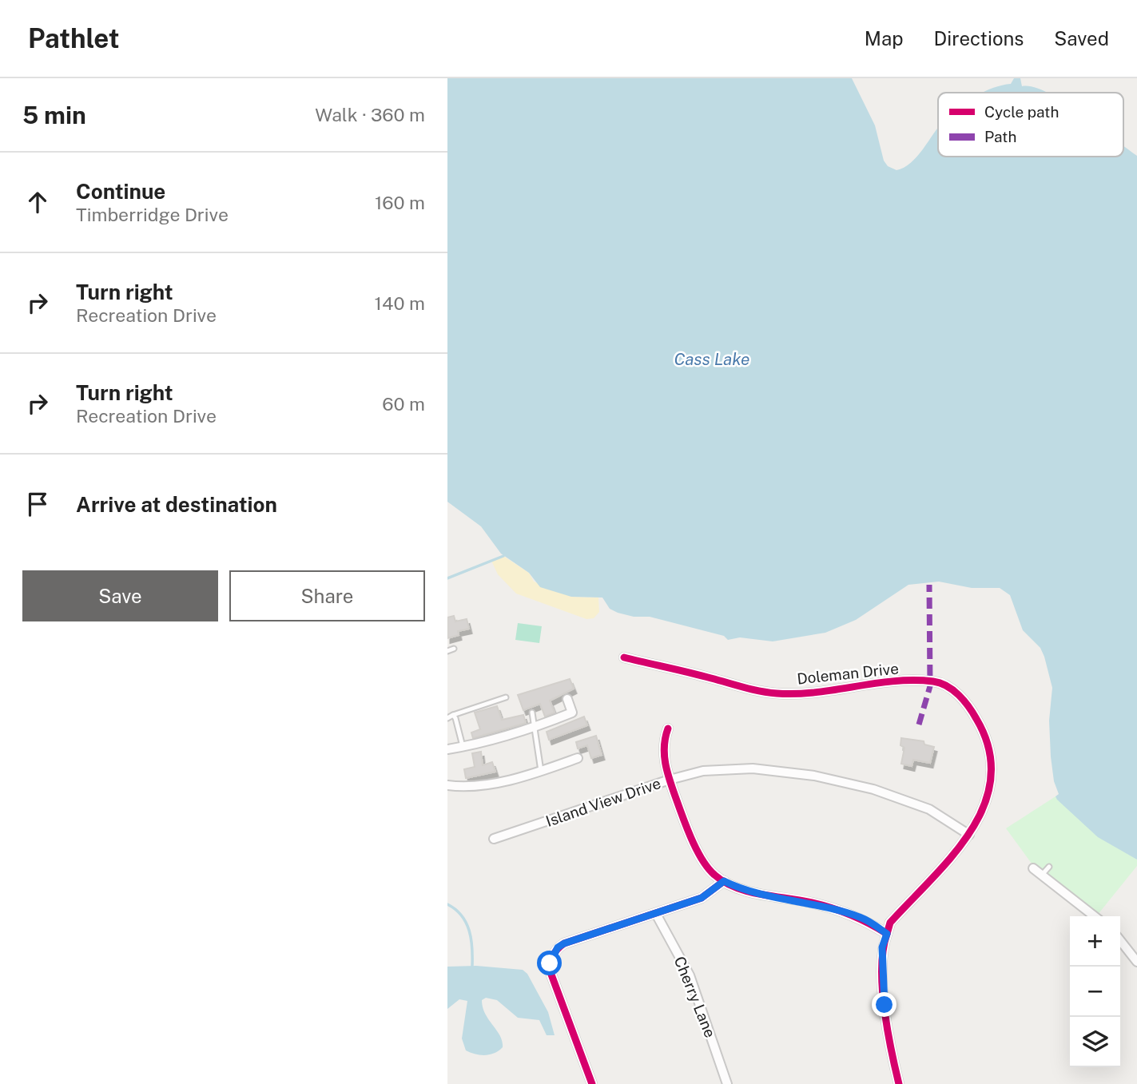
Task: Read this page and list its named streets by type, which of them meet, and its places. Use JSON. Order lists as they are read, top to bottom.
{
  "streets": {
    "street": ["Doleman Drive", "Island View Drive", "Cherry Lane"]
  },
  "crossings": [
    ["Doleman Drive", "Island View Drive"]
  ],
  "water": ["Cass Lake"],
  "legend": ["Cycle path", "Path"],
  "page": {
    "header": "Pathlet",
    "nav": ["Map", "Directions", "Saved"],
    "heading": ["5 min", "Walk · 360 m"],
    "list": [
      ["Continue", "Timberridge Drive", "160 m"],
      ["Turn right", "Recreation Drive", "140 m"],
      ["Turn right", "Recreation Drive", "60 m"],
      "Arrive at destination"
    ],
    "buttons": ["Save", "Share"],
    "map_buttons": ["+", "−"]
  }
}
